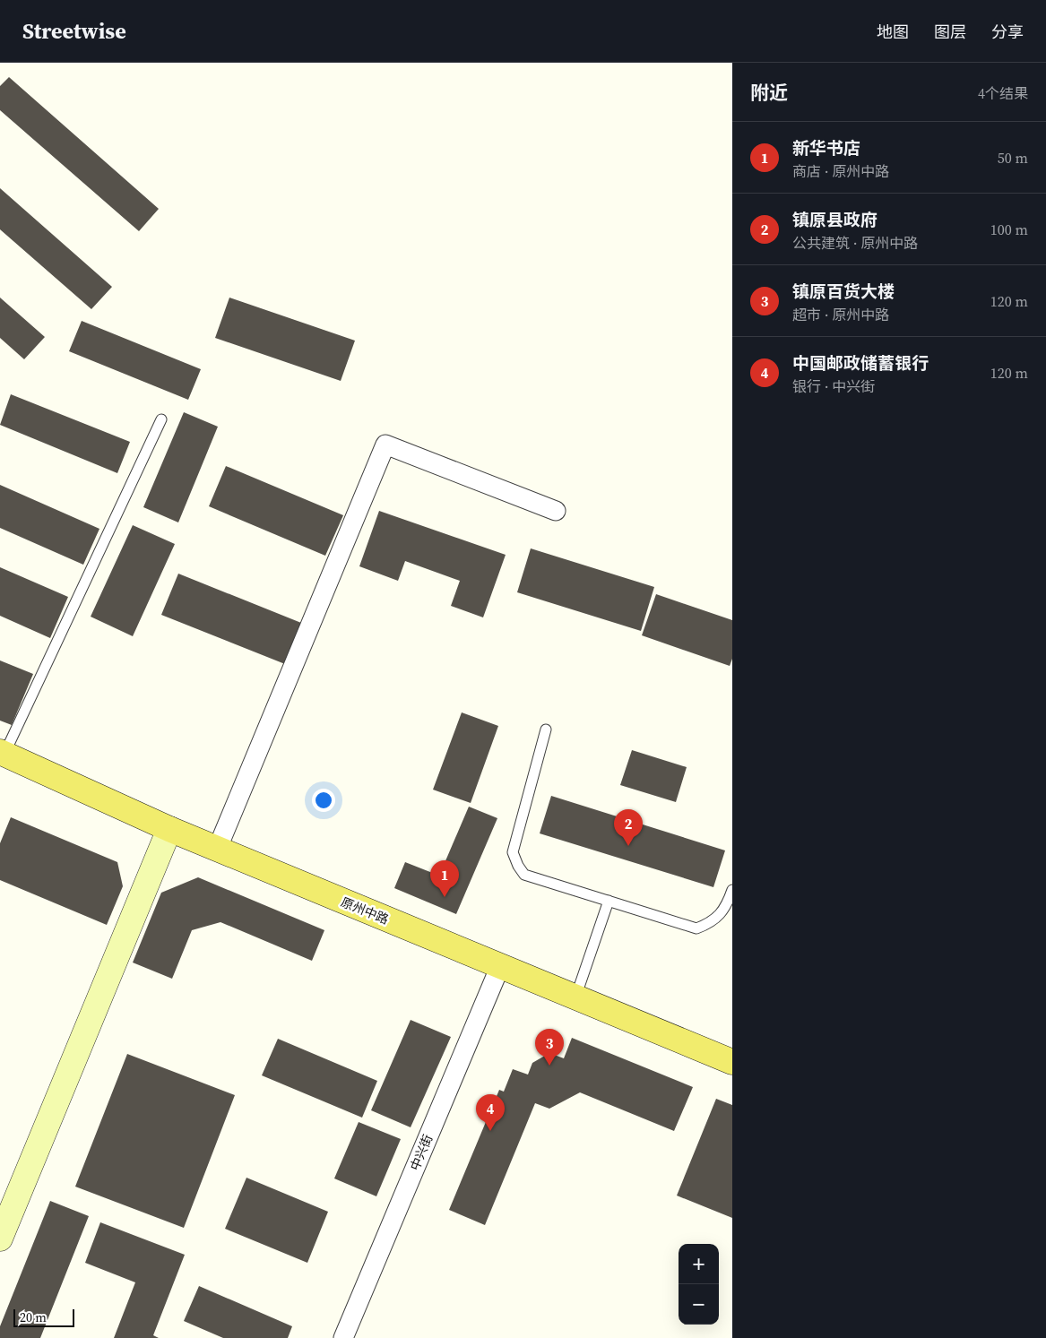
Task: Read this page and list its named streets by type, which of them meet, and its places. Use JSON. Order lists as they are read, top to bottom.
{
  "streets": {
    "main road": ["原州中路"],
    "street": ["中兴街"]
  },
  "crossings": [
    ["原州中路", "中兴街"]
  ],
  "scale_bar": "20 m",
  "page": {
    "header": "Streetwise",
    "nav": ["地图", "图层", "分享"],
    "heading": ["附近", "4个结果"],
    "list": [
      {
        "mark": "1",
        "name": "新华书店",
        "note": "商店 · 原州中路",
        "value": "50 m"
      },
      {
        "mark": "2",
        "name": "镇原县政府",
        "note": "公共建筑 · 原州中路",
        "value": "100 m"
      },
      {
        "mark": "3",
        "name": "镇原百货大楼",
        "note": "超市 · 原州中路",
        "value": "120 m"
      },
      {
        "mark": "4",
        "name": "中国邮政储蓄银行",
        "note": "银行 · 中兴街",
        "value": "120 m"
      }
    ],
    "pins": [
      "2",
      "1",
      "3",
      "4"
    ],
    "map_buttons": ["+", "−"],
    "scale": "20 m"
  }
}
